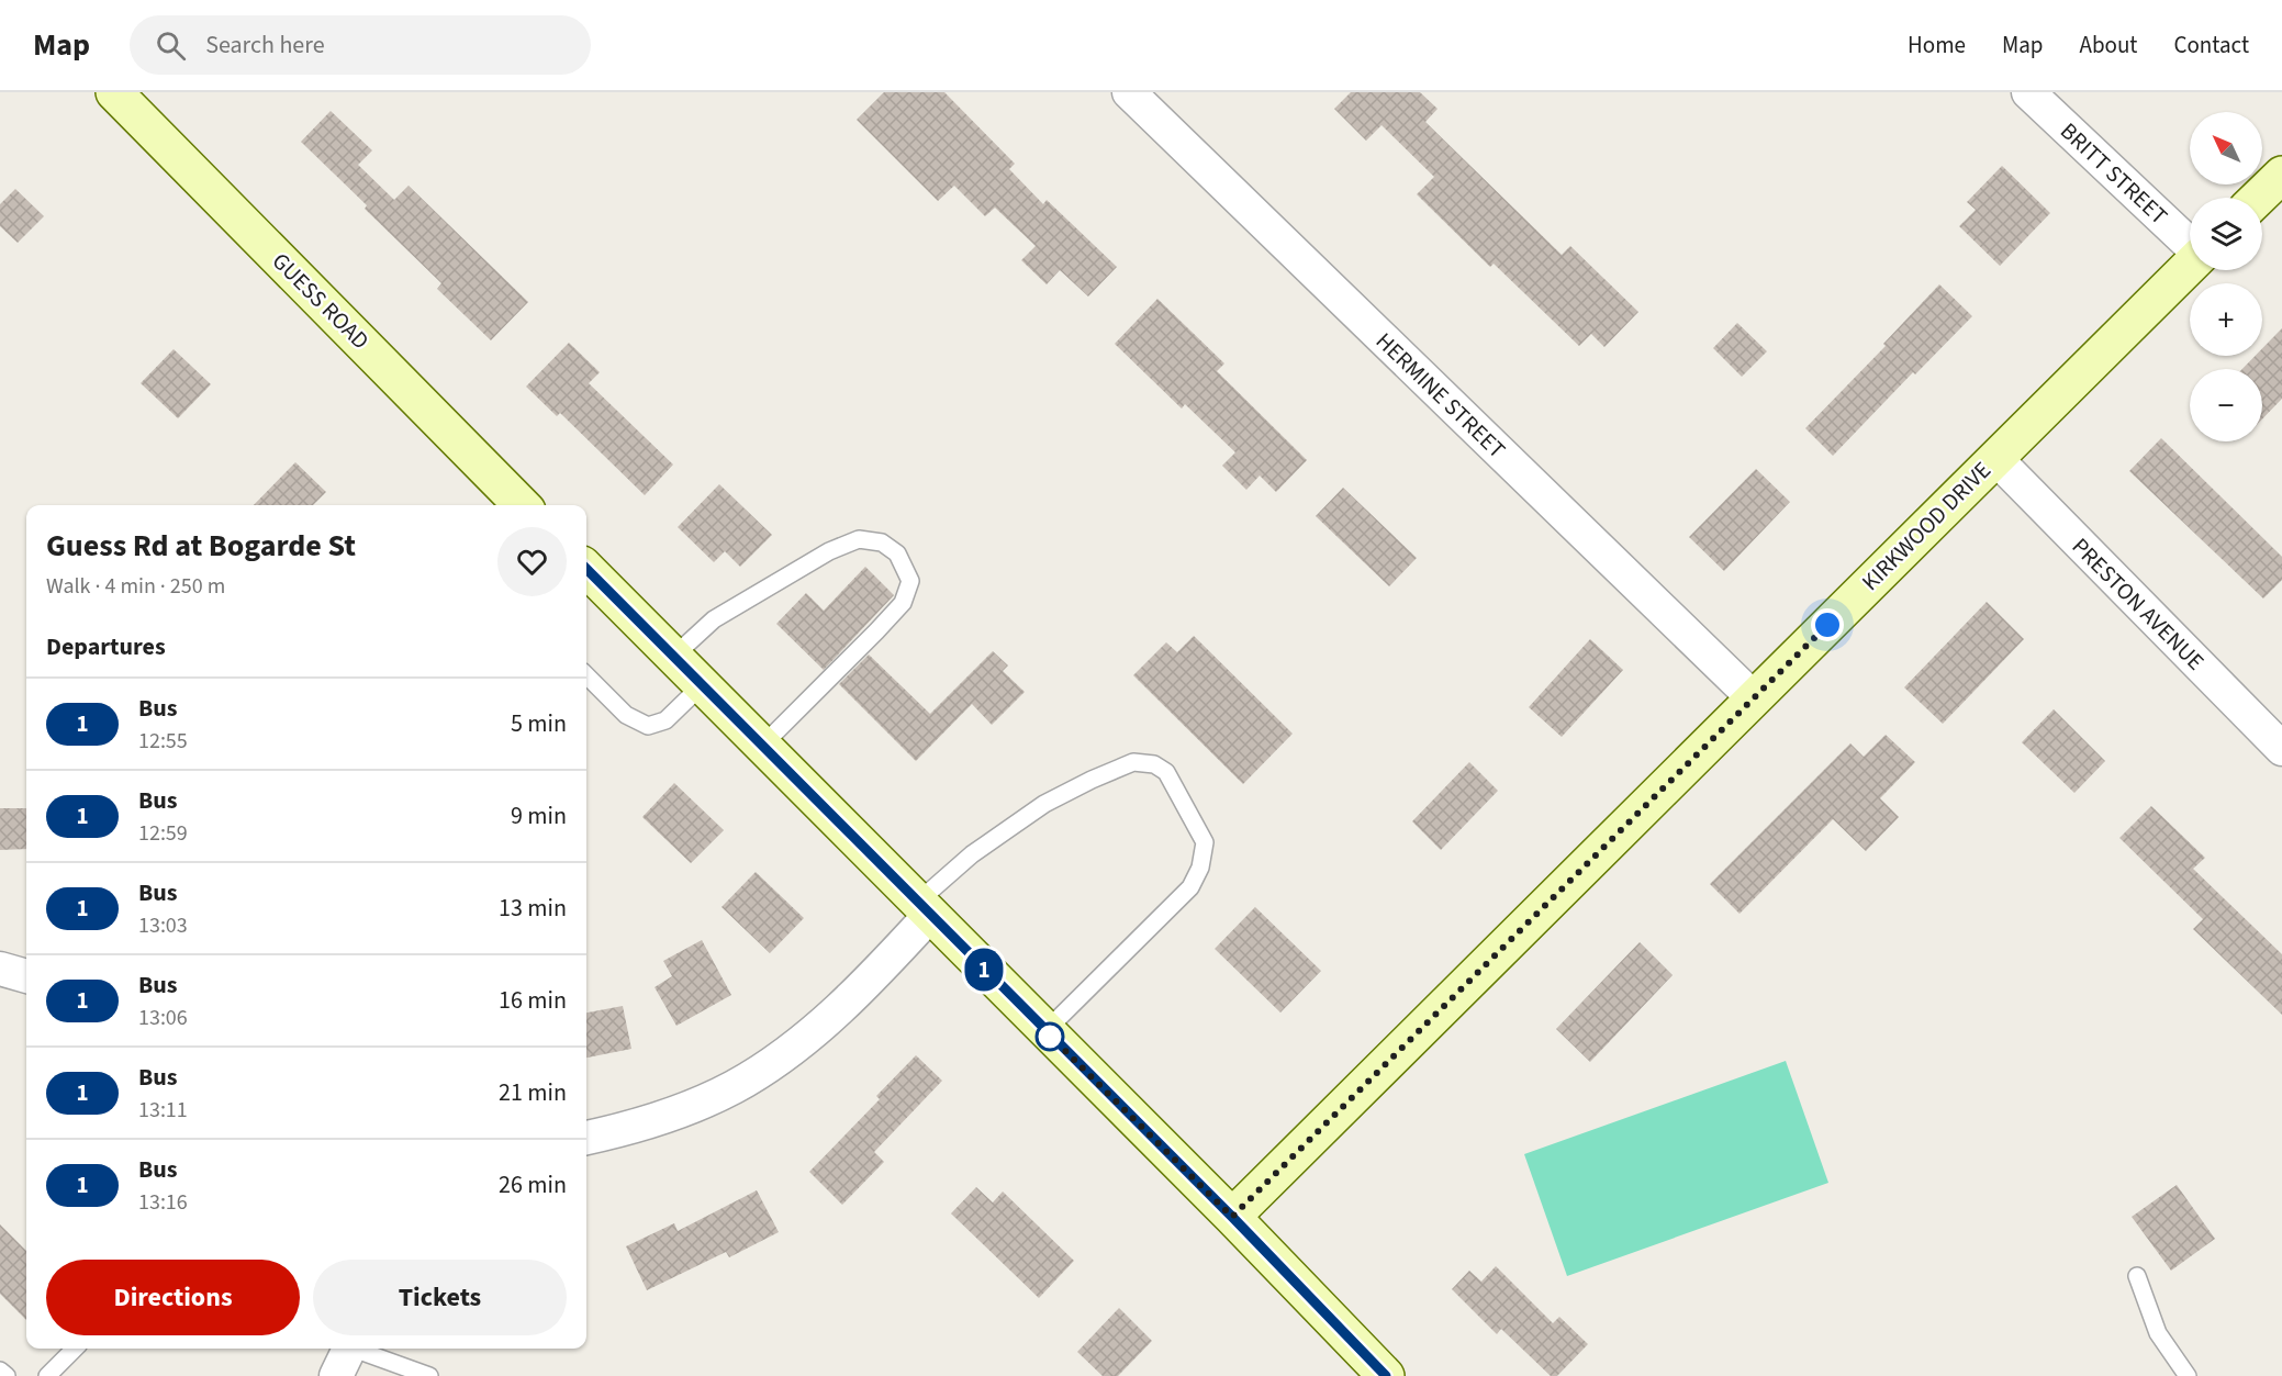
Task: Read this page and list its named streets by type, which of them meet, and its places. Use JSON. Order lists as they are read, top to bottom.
{
  "streets": {
    "main road": ["GUESS ROAD", "KIRKWOOD DRIVE"],
    "street": ["BRITT STREET", "HERMINE STREET", "PRESTON AVENUE"]
  },
  "crossings": [
    ["HERMINE STREET", "KIRKWOOD DRIVE"],
    ["KIRKWOOD DRIVE", "PRESTON AVENUE"]
  ],
  "lines": ["bus line 1"],
  "north": "top left",
  "page": {
    "header": "Map",
    "search": "Search here",
    "nav": [
      "Home",
      "Map",
      "About",
      "Contact"
    ],
    "on_map": "1",
    "map_buttons": ["+", "−"],
    "heading": [
      ["Guess Rd at Bogarde St", "Walk · 4 min · 250 m"],
      "Departures"
    ],
    "list": [
      {
        "mark": "1",
        "name": "Bus",
        "note": "12:55",
        "value": "5 min"
      },
      {
        "mark": "1",
        "name": "Bus",
        "note": "12:59",
        "value": "9 min"
      },
      {
        "mark": "1",
        "name": "Bus",
        "note": "13:03",
        "value": "13 min"
      },
      {
        "mark": "1",
        "name": "Bus",
        "note": "13:06",
        "value": "16 min"
      },
      {
        "mark": "1",
        "name": "Bus",
        "note": "13:11",
        "value": "21 min"
      },
      {
        "mark": "1",
        "name": "Bus",
        "note": "13:16",
        "value": "26 min"
      }
    ],
    "buttons": ["Directions", "Tickets"]
  }
}
